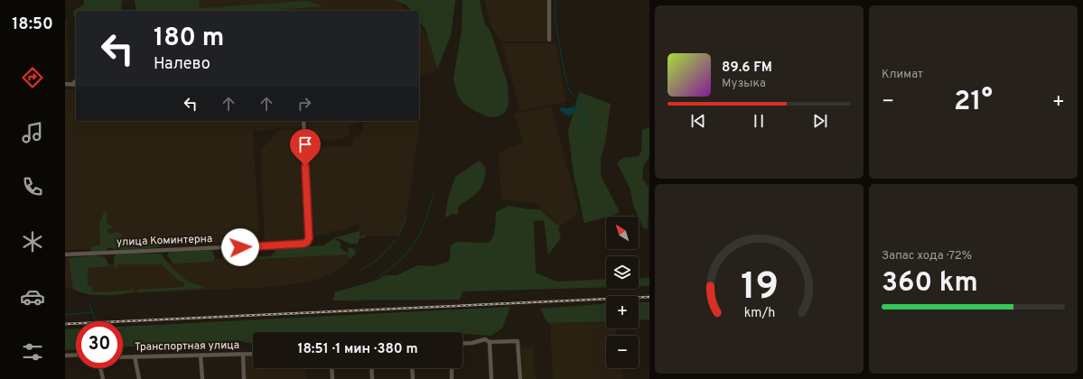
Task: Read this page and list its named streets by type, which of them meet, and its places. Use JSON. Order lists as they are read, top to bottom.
{
  "streets": {
    "street": ["улица Коминтерна", "Транспортная улица"]
  },
  "north": "top left",
  "page": {
    "tabs": "18:50",
    "tile": [
      "Климат",
      ["Запас хода · 72%", "360 km"]
    ],
    "turn": ["180 m", "Налево"],
    "song": ["89.6 FM", "Музыка"],
    "heat": ["−", "21°", "+"],
    "map_buttons": ["+", "−"],
    "limit": "30",
    "trip": "18:51 · 1 мин · 380 m",
    "gauge": ["19", "km/h"]
  }
}
